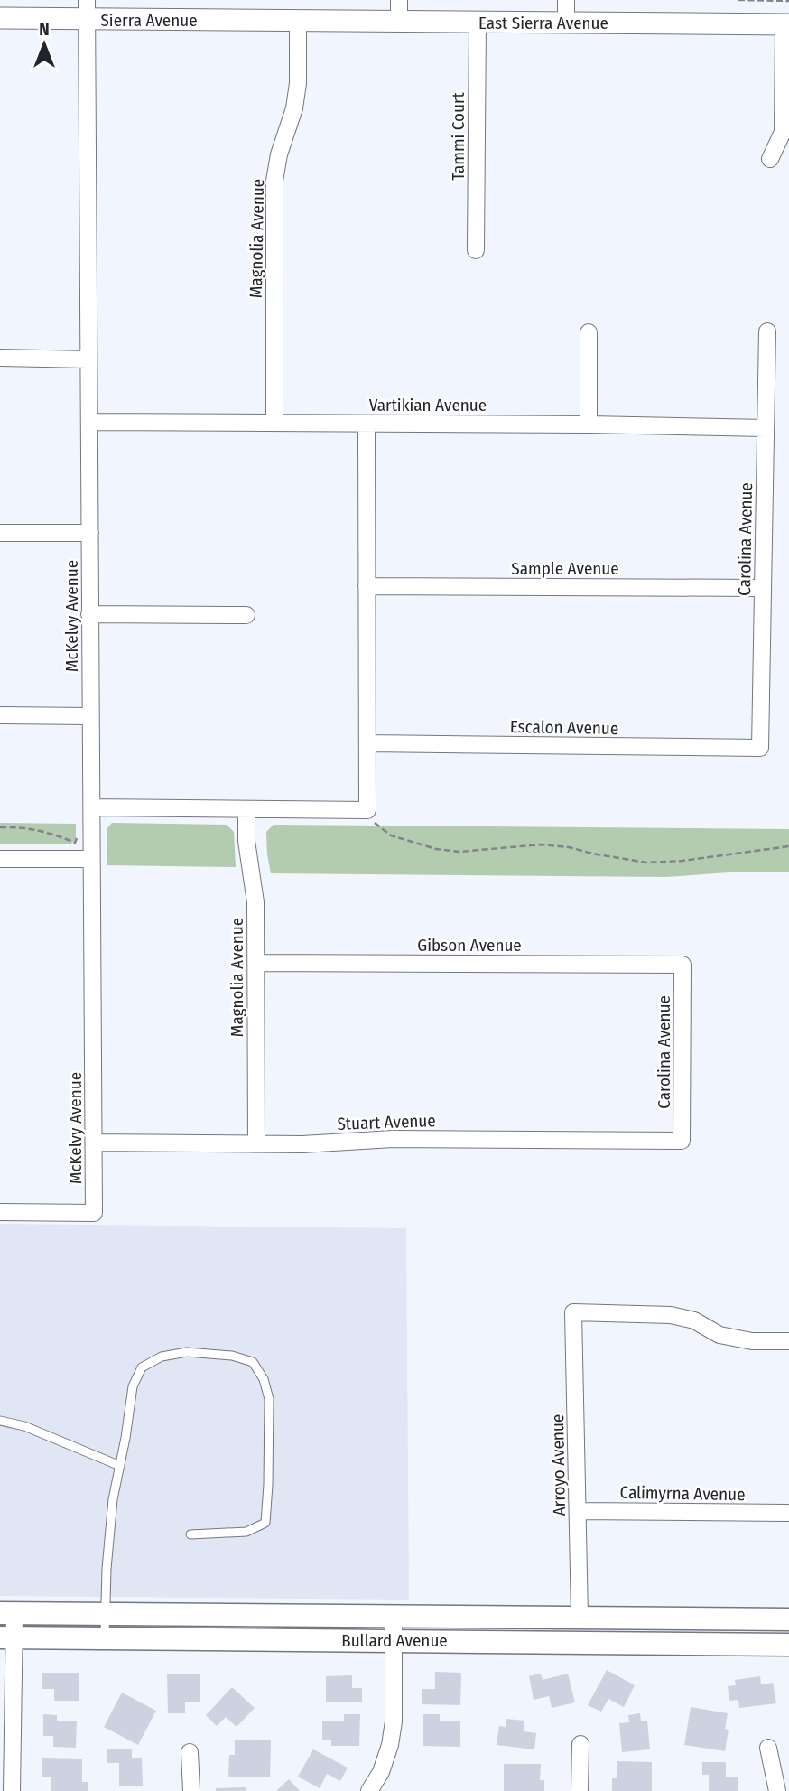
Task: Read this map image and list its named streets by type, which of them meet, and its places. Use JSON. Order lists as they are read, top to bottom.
{
  "streets": {
    "main road": ["Bullard Avenue"],
    "street": [
      "Sierra Avenue",
      "East Sierra Avenue",
      "Tammi Court",
      "Magnolia Avenue",
      "Vartikian Avenue",
      "Carolina Avenue",
      "Sample Avenue",
      "McKelvy Avenue",
      "Escalon Avenue",
      "Gibson Avenue",
      "Stuart Avenue",
      "Arroyo Avenue",
      "Calimyrna Avenue"
    ]
  },
  "crossings": [
    ["Sierra Avenue", "East Sierra Avenue"],
    ["Sierra Avenue", "Magnolia Avenue"],
    ["Sierra Avenue", "McKelvy Avenue"],
    ["East Sierra Avenue", "Tammi Court"],
    ["East Sierra Avenue", "Magnolia Avenue"],
    ["Magnolia Avenue", "Vartikian Avenue"],
    ["Magnolia Avenue", "Gibson Avenue"],
    ["Magnolia Avenue", "Stuart Avenue"],
    ["Vartikian Avenue", "Carolina Avenue"],
    ["Vartikian Avenue", "McKelvy Avenue"],
    ["Carolina Avenue", "Sample Avenue"],
    ["Carolina Avenue", "Escalon Avenue"],
    ["Carolina Avenue", "Gibson Avenue"],
    ["Carolina Avenue", "Stuart Avenue"],
    ["McKelvy Avenue", "Stuart Avenue"],
    ["Arroyo Avenue", "Calimyrna Avenue"],
    ["Arroyo Avenue", "Bullard Avenue"]
  ],
  "north": "top"
}
